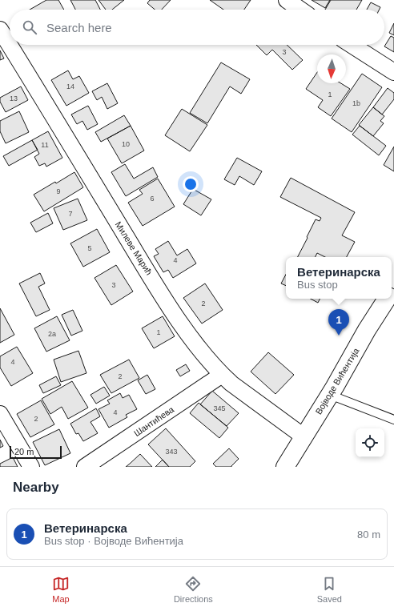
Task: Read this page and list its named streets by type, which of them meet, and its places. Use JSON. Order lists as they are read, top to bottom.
{
  "streets": {
    "main road": ["Војводе Вићентија"],
    "street": ["Милеве Марић", "Шантићева"]
  },
  "crossings": [
    ["Милеве Марић", "Војводе Вићентија"],
    ["Милеве Марић", "Шантићева"]
  ],
  "house_numbers": [
    "3",
    "14",
    "1",
    "13",
    "1b",
    "10",
    "11",
    "9",
    "6",
    "7",
    "5",
    "4",
    "3",
    "2",
    "1",
    "2a",
    "4",
    "2",
    "345",
    "4",
    "2",
    "343"
  ],
  "scale_bar": "20 m",
  "north": "bottom",
  "page": {
    "search": "Search here",
    "popup": ["Ветеринарска", "Bus stop"],
    "pins": "1",
    "scale": "20 m",
    "heading": "Nearby",
    "list": [
      {
        "mark": "1",
        "name": "Ветеринарска",
        "note": "Bus stop · Војводе Вићентија",
        "value": "80 m"
      }
    ],
    "nav": ["Map", "Directions", "Saved"]
  }
}
